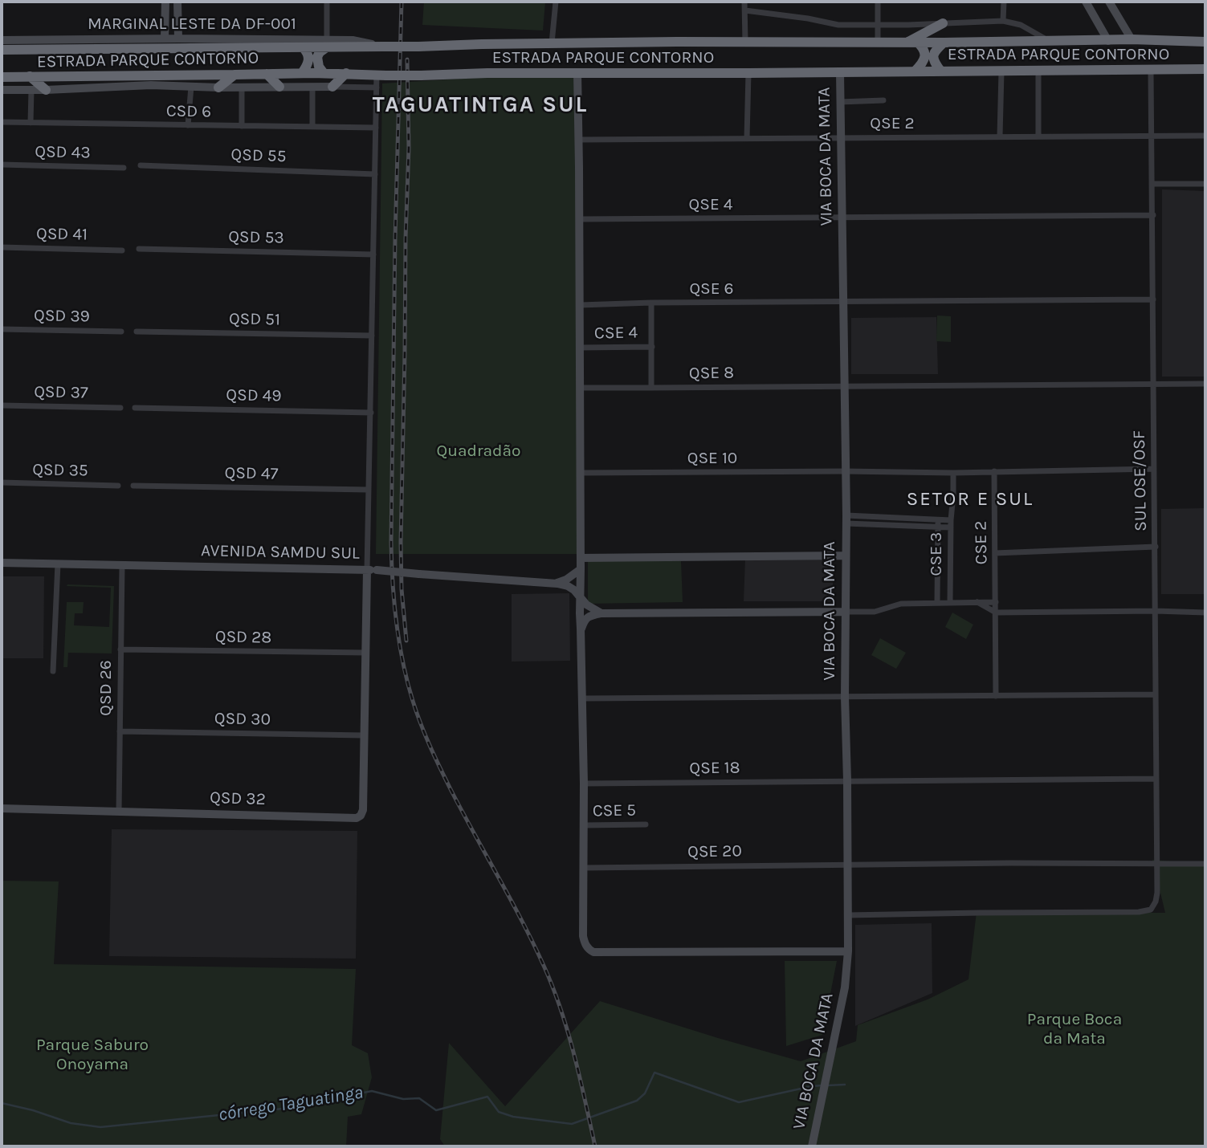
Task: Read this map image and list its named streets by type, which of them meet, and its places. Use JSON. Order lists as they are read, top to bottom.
{
  "streets": {
    "highway": ["ESTRADA PARQUE CONTORNO"],
    "street": [
      "MARGINAL LESTE DA DF-001",
      "CSD 6",
      "QSE 2",
      "QSD 43",
      "QSD 55",
      "VIA BOCA DA MATA",
      "QSE 4",
      "QSD 41",
      "QSD 53",
      "QSE 6",
      "QSD 39",
      "QSD 51",
      "CSE 4",
      "QSE 8",
      "QSD 37",
      "QSD 49",
      "QSE 10",
      "QSD 35",
      "QSD 47",
      "SUL OSE/OSF",
      "CSE 2",
      "AVENIDA SAMDU SUL",
      "CSE 3",
      "QSD 28",
      "QSD 26",
      "QSD 30",
      "QSE 18",
      "QSD 32",
      "CSE 5",
      "QSE 20"
    ]
  },
  "crossings": [
    ["MARGINAL LESTE DA DF-001", "ESTRADA PARQUE CONTORNO"],
    ["ESTRADA PARQUE CONTORNO", "VIA BOCA DA MATA"],
    ["ESTRADA PARQUE CONTORNO", "SUL OSE/OSF"],
    ["QSE 2", "VIA BOCA DA MATA"],
    ["QSE 2", "SUL OSE/OSF"],
    ["VIA BOCA DA MATA", "QSE 4"],
    ["VIA BOCA DA MATA", "QSE 6"],
    ["VIA BOCA DA MATA", "QSE 8"],
    ["VIA BOCA DA MATA", "QSE 10"],
    ["VIA BOCA DA MATA", "SUL OSE/OSF"],
    ["VIA BOCA DA MATA", "QSE 18"],
    ["VIA BOCA DA MATA", "QSE 20"],
    ["QSE 4", "SUL OSE/OSF"],
    ["QSE 6", "SUL OSE/OSF"],
    ["QSE 8", "SUL OSE/OSF"],
    ["QSE 10", "SUL OSE/OSF"],
    ["QSE 10", "CSE 2"],
    ["QSE 10", "CSE 3"],
    ["SUL OSE/OSF", "QSE 18"],
    ["SUL OSE/OSF", "QSE 20"],
    ["AVENIDA SAMDU SUL", "QSD 26"],
    ["QSD 28", "QSD 26"],
    ["QSD 26", "QSD 30"],
    ["QSD 26", "QSD 32"],
    ["QSD 30", "QSD 32"]
  ],
  "districts": ["TAGUATINTGA SUL", "SETOR E SUL"],
  "water": ["córrego Taguatinga"],
  "parks": ["Quadradão", "Parque Boca da Mata", "Parque Saburo Onoyama"]
}
